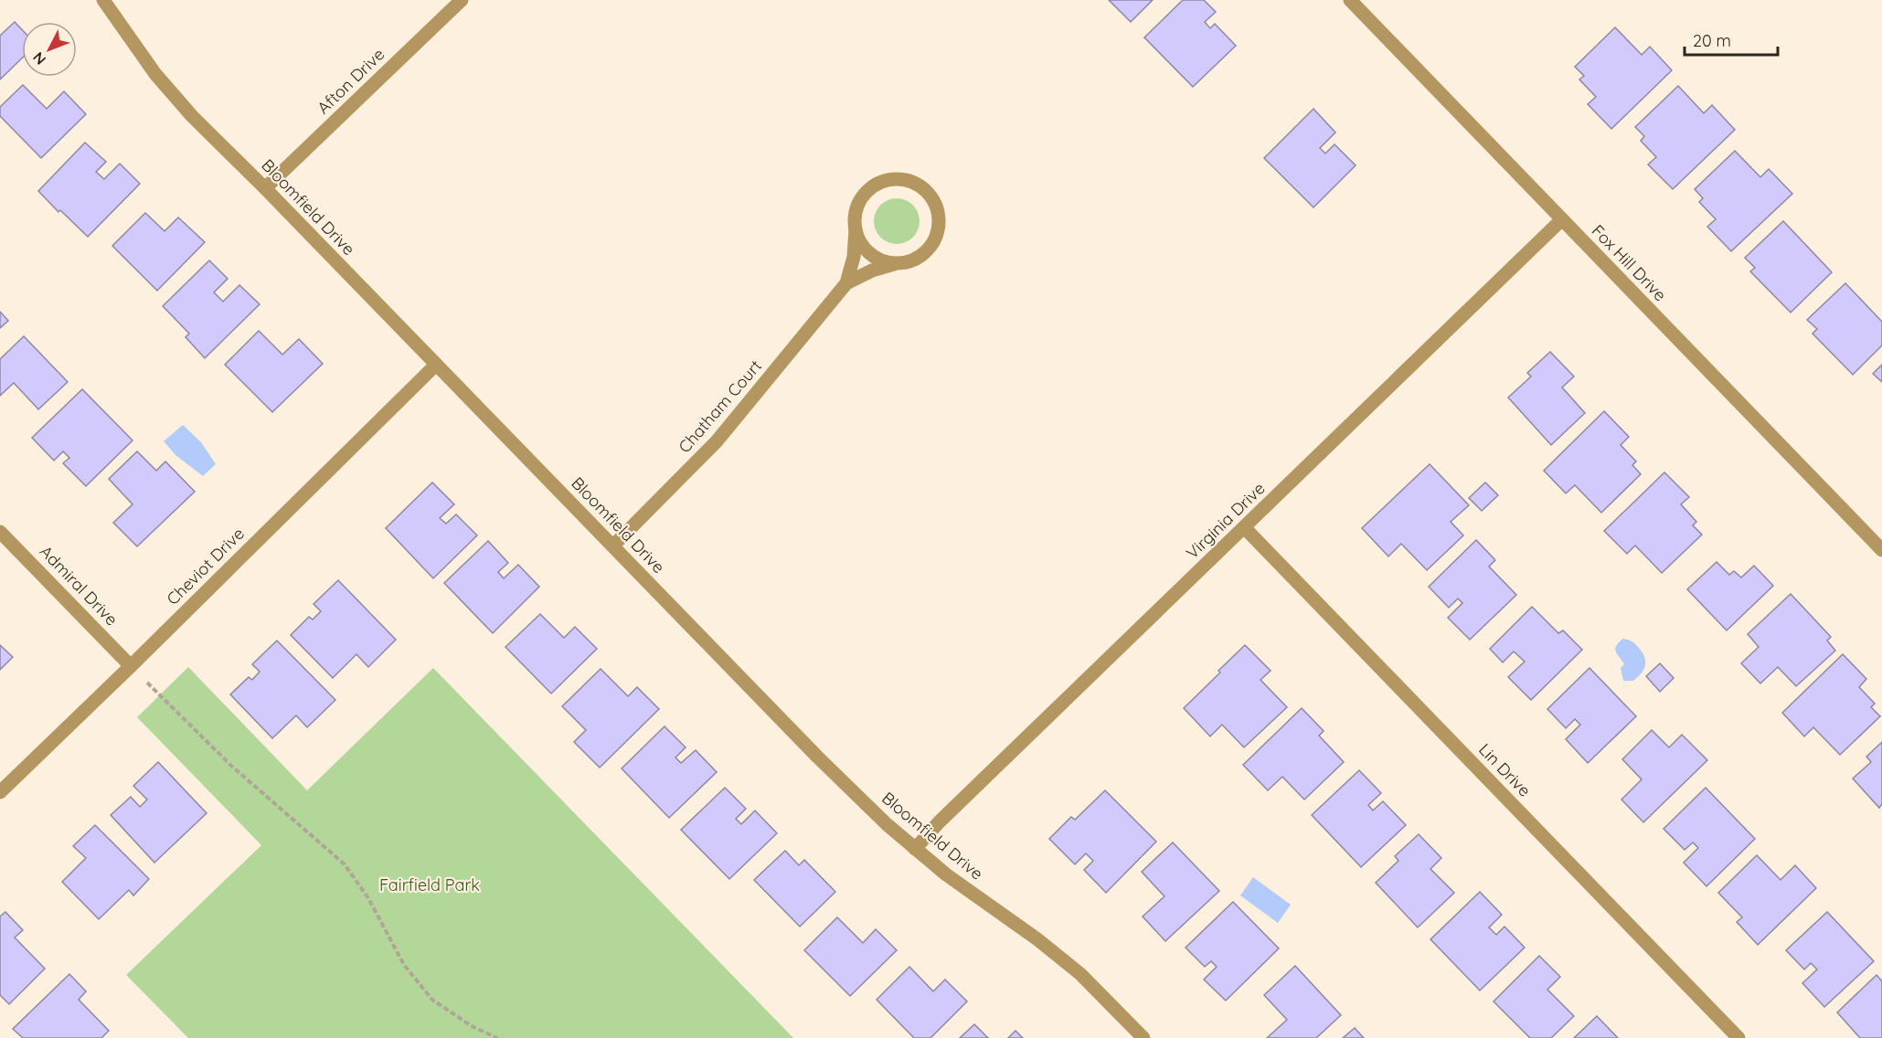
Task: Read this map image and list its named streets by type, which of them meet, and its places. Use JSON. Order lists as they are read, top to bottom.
{
  "streets": {
    "street": [
      "Afton Drive",
      "Bloomfield Drive",
      "Fox Hill Drive",
      "Chatham Court",
      "Virginia Drive",
      "Cheviot Drive",
      "Admiral Drive",
      "Lin Drive"
    ]
  },
  "crossings": [
    ["Afton Drive", "Bloomfield Drive"],
    ["Bloomfield Drive", "Chatham Court"],
    ["Bloomfield Drive", "Virginia Drive"],
    ["Bloomfield Drive", "Cheviot Drive"],
    ["Fox Hill Drive", "Virginia Drive"],
    ["Virginia Drive", "Lin Drive"],
    ["Cheviot Drive", "Admiral Drive"]
  ],
  "parks": ["Fairfield Park"],
  "scale_bar": "20 m",
  "north": "bottom left"
}
